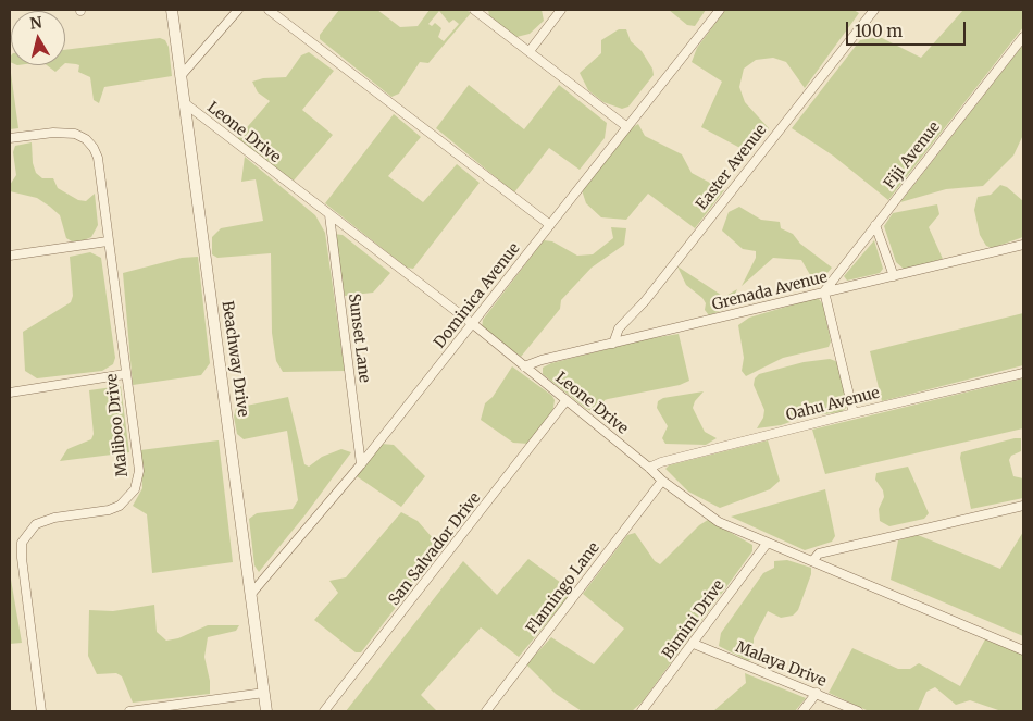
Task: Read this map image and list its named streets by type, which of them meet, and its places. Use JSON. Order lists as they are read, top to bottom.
{
  "streets": {
    "street": [
      "Leone Drive",
      "Fiji Avenue",
      "Easter Avenue",
      "Grenada Avenue",
      "Dominica Avenue",
      "Sunset Lane",
      "Beachway Drive",
      "Oahu Avenue",
      "Maliboo Drive",
      "San Salvador Drive",
      "Flamingo Lane",
      "Bimini Drive",
      "Malaya Drive"
    ]
  },
  "crossings": [
    ["Leone Drive", "Grenada Avenue"],
    ["Leone Drive", "Dominica Avenue"],
    ["Leone Drive", "Sunset Lane"],
    ["Leone Drive", "Beachway Drive"],
    ["Leone Drive", "Oahu Avenue"],
    ["Leone Drive", "San Salvador Drive"],
    ["Leone Drive", "Flamingo Lane"],
    ["Leone Drive", "Bimini Drive"],
    ["Fiji Avenue", "Grenada Avenue"],
    ["Easter Avenue", "Grenada Avenue"],
    ["Dominica Avenue", "Sunset Lane"],
    ["Dominica Avenue", "Beachway Drive"],
    ["Bimini Drive", "Malaya Drive"]
  ],
  "scale_bar": "100 m",
  "north": "top"
}
